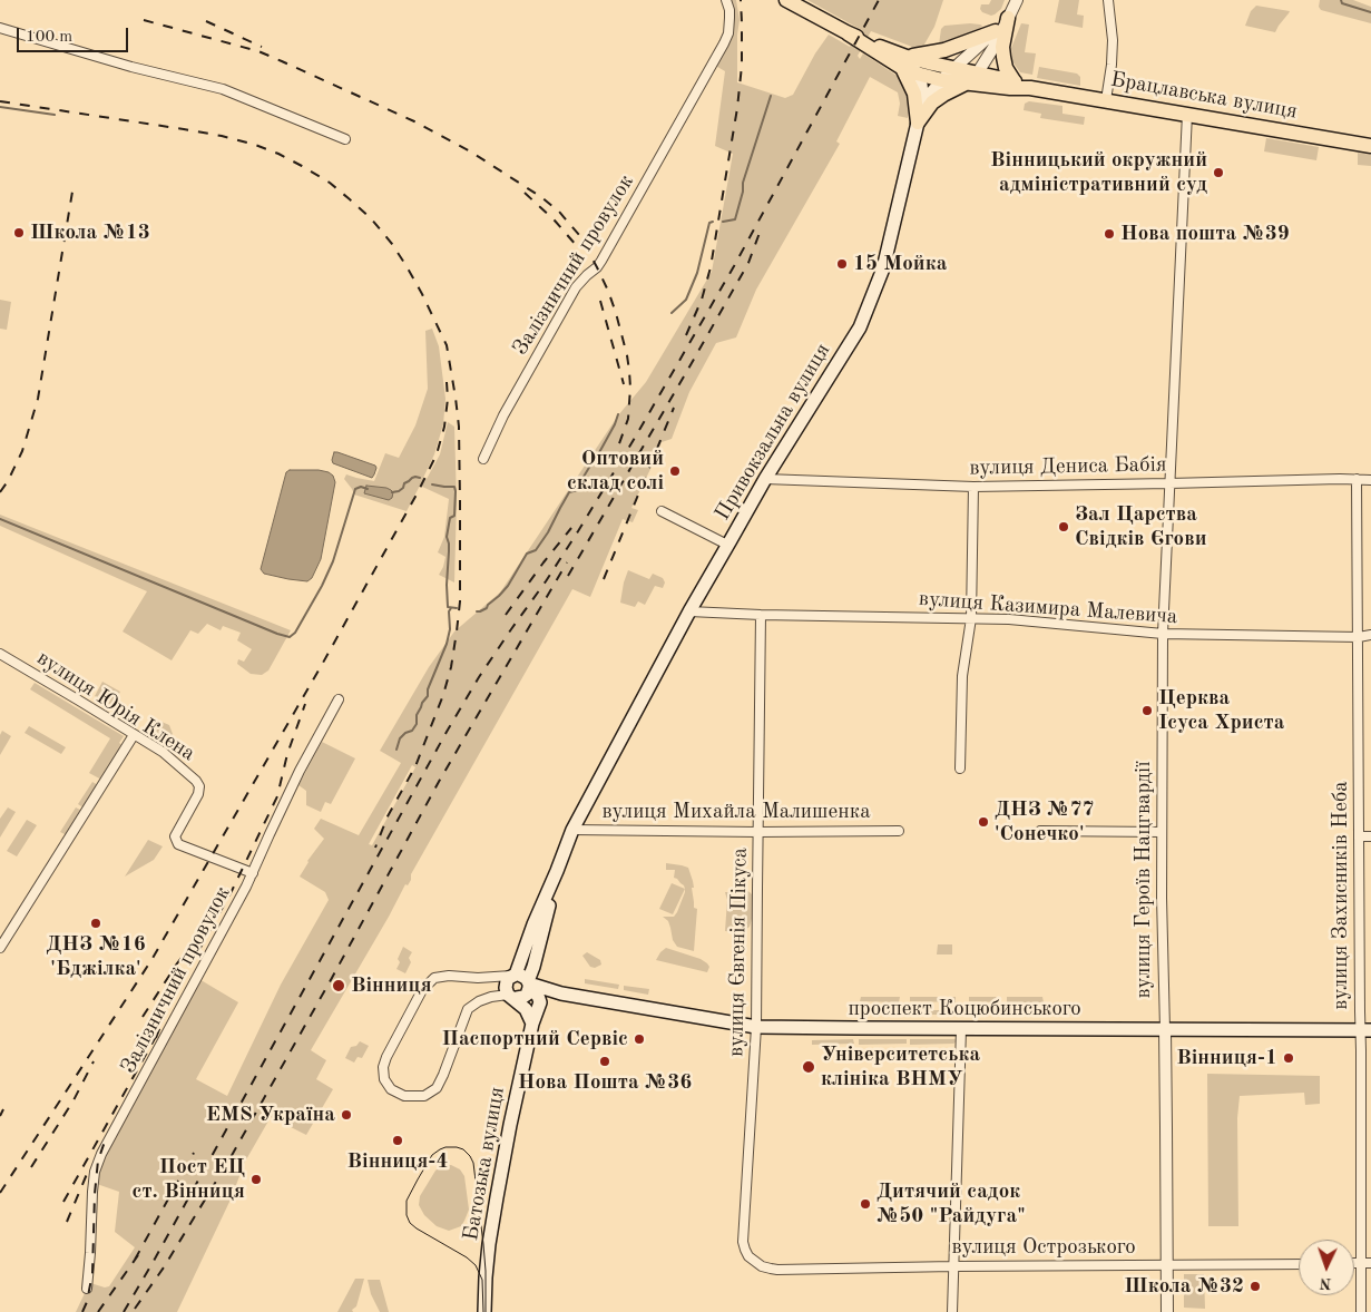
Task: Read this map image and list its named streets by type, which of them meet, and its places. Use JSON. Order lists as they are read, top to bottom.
{
  "streets": {
    "main road": [
      "Брацлавська вулиця",
      "Привокзальна вулиця",
      "проспект Коцюбинського",
      "Батозька вулиця"
    ],
    "street": [
      "Залізничний провулок",
      "вулиця Дениса Бабія",
      "вулиця Казимира Малевича",
      "вулиця Юрія Клена",
      "вулиця Михайла Малишенка",
      "вулиця Героїв Нацгвардії",
      "вулиця Захисників Неба",
      "вулиця Євгенія Пікуса",
      "вулиця Острозького"
    ]
  },
  "crossings": [
    ["Брацлавська вулиця", "Привокзальна вулиця"],
    ["Брацлавська вулиця", "вулиця Героїв Нацгвардії"],
    ["Залізничний провулок", "вулиця Юрія Клена"],
    ["Привокзальна вулиця", "вулиця Дениса Бабія"],
    ["Привокзальна вулиця", "вулиця Казимира Малевича"],
    ["Привокзальна вулиця", "вулиця Михайла Малишенка"],
    ["вулиця Дениса Бабія", "вулиця Героїв Нацгвардії"],
    ["вулиця Дениса Бабія", "вулиця Захисників Неба"],
    ["вулиця Казимира Малевича", "вулиця Героїв Нацгвардії"],
    ["вулиця Казимира Малевича", "вулиця Захисників Неба"],
    ["вулиця Казимира Малевича", "вулиця Євгенія Пікуса"],
    ["вулиця Михайла Малишенка", "вулиця Євгенія Пікуса"],
    ["вулиця Героїв Нацгвардії", "проспект Коцюбинського"],
    ["вулиця Героїв Нацгвардії", "вулиця Острозького"],
    ["вулиця Захисників Неба", "проспект Коцюбинського"],
    ["вулиця Євгенія Пікуса", "проспект Коцюбинського"],
    ["вулиця Євгенія Пікуса", "вулиця Острозького"]
  ],
  "places": [
    "Вінницький окружний адміністративний суд",
    "Школа №13",
    "Нова пошта №39",
    "15 Мойка",
    "Оптовий склад солі",
    "Зал Царства Свідків Єгови",
    "Церква Ісуса Христа",
    "ДНЗ №77 'Сонечко'",
    "ДНЗ №16 'Бджілка'",
    "Вінниця",
    "Паспортний Сервіс",
    "Вінниця-1",
    "Нова Пошта №36",
    "Університетська клініка ВНМУ",
    "EMS Україна",
    "Вінниця-4",
    "Пост ЕЦ ст. Вінниця",
    "Дитячий садок №50 \"Райдуга\"",
    "Школа №32"
  ],
  "scale_bar": "100 m",
  "north": "bottom"
}
